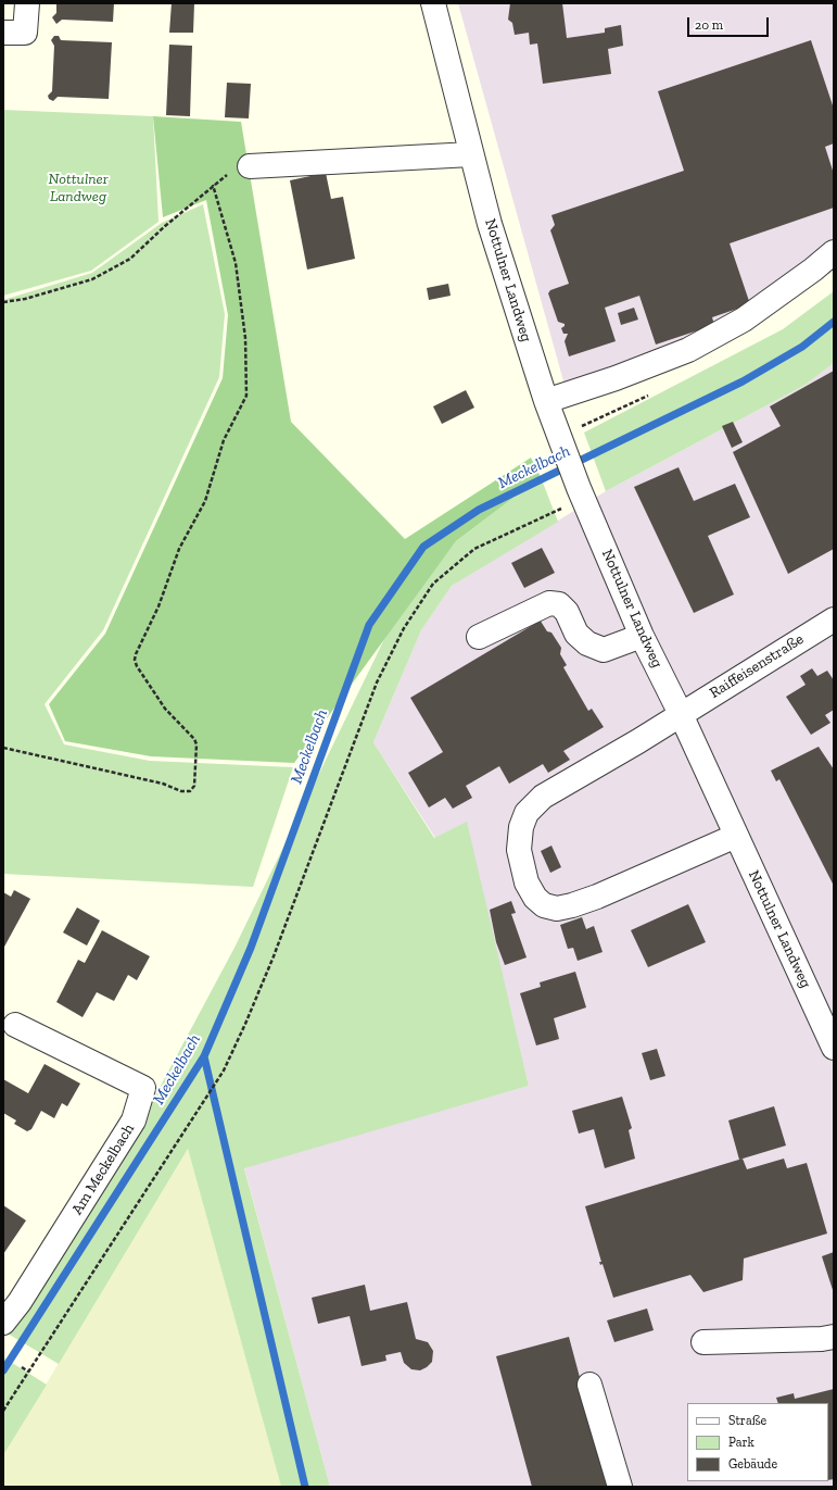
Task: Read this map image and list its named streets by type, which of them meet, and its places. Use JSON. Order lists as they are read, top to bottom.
{
  "streets": {
    "street": ["Nottulner Landweg", "Raiffeisenstraße", "Am Meckelbach"]
  },
  "crossings": [
    ["Nottulner Landweg", "Raiffeisenstraße"]
  ],
  "water": ["Meckelbach"],
  "parks": ["Nottulner Landweg"],
  "legend": ["Straße", "Park", "Gebäude"],
  "scale_bar": "20 m"
}
